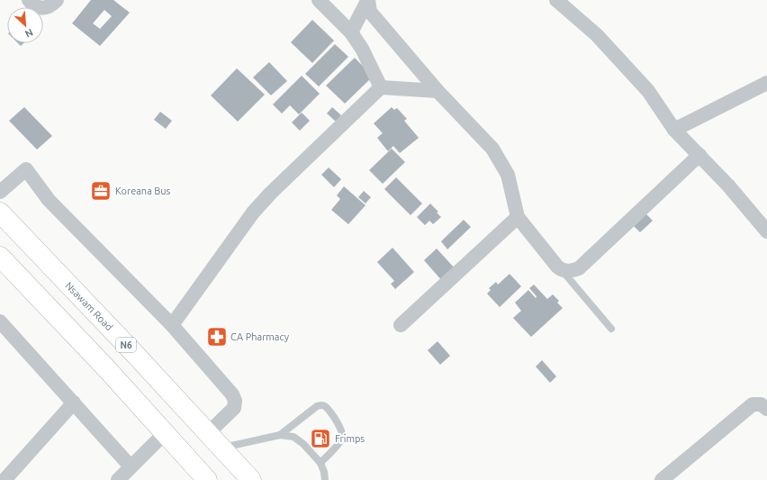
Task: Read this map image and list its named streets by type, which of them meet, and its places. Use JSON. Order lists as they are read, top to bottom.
{
  "streets": {
    "highway": ["Nsawam Road", "N6"]
  },
  "places": {
    "office": ["Koreana Bus"],
    "pharmacy": ["CA Pharmacy"],
    "fuel station": ["Frimps"]
  },
  "north": "bottom right"
}
